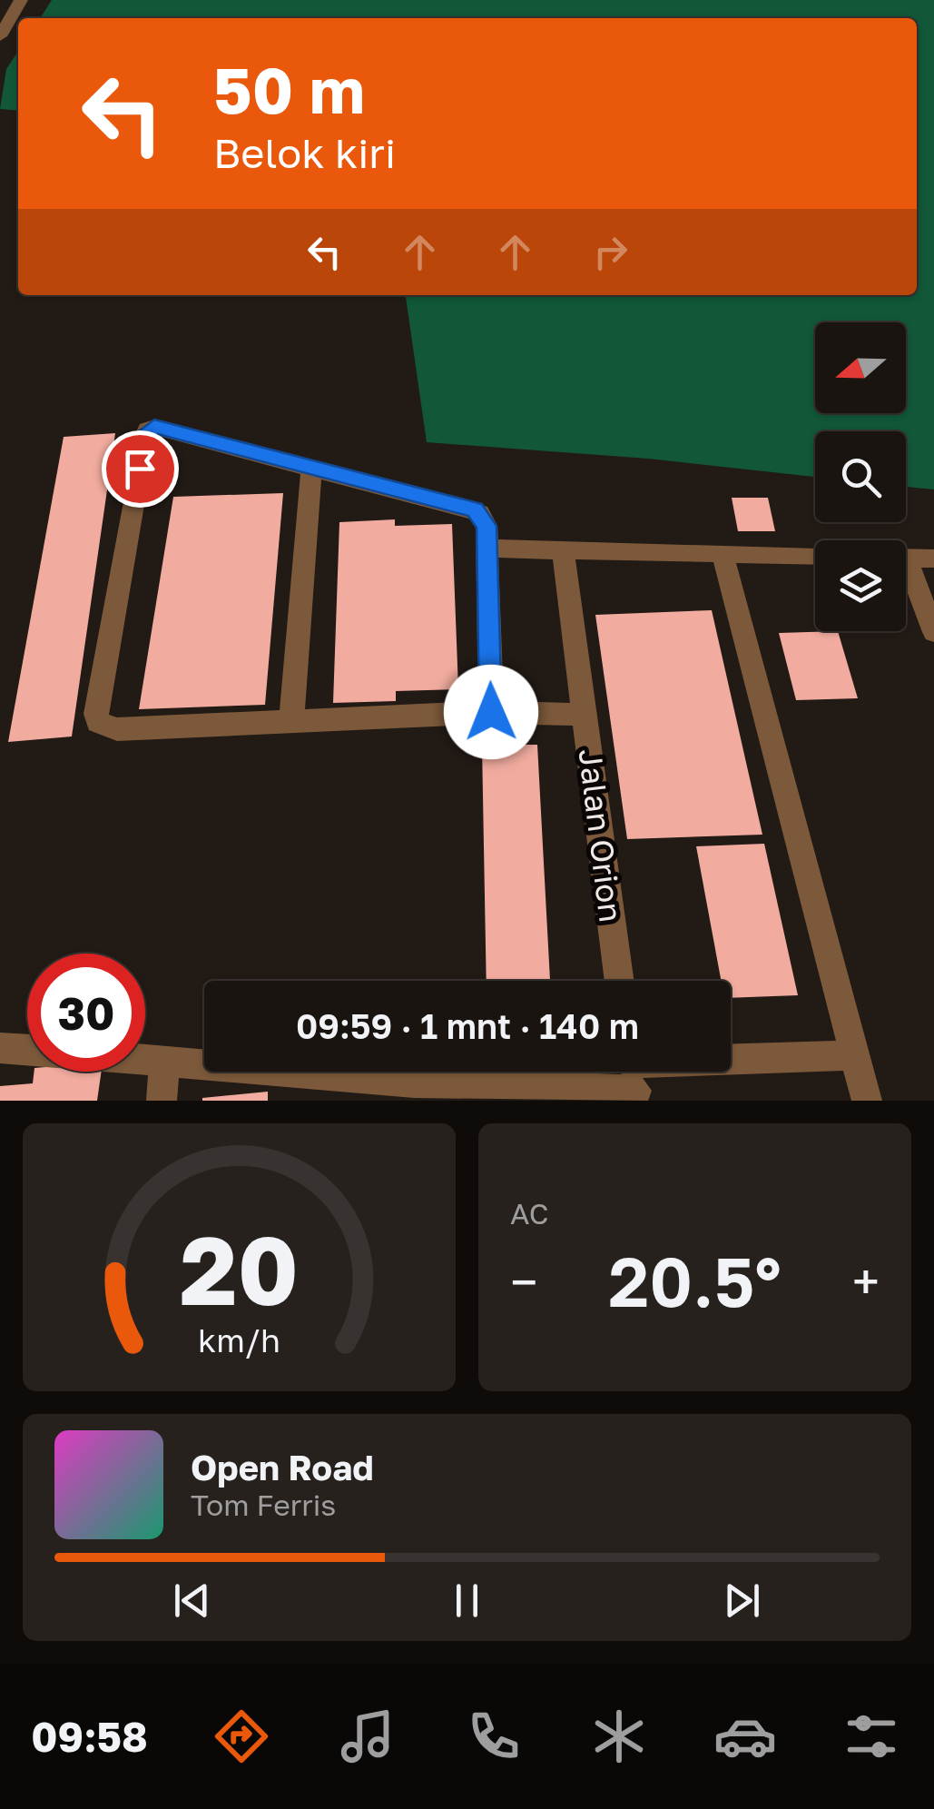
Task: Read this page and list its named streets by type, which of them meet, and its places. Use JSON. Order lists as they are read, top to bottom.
{
  "streets": {
    "street": ["Jalan Orion"]
  },
  "north": "left",
  "page": {
    "turn": ["50 m", "Belok kiri"],
    "limit": "30",
    "trip": "09:59 · 1 mnt · 140 m",
    "tile": "AC",
    "heat": ["−", "20.5°", "+"],
    "song": ["Open Road", "Tom Ferris"],
    "tabs": "09:58",
    "gauge": ["20", "km/h"]
  }
}
